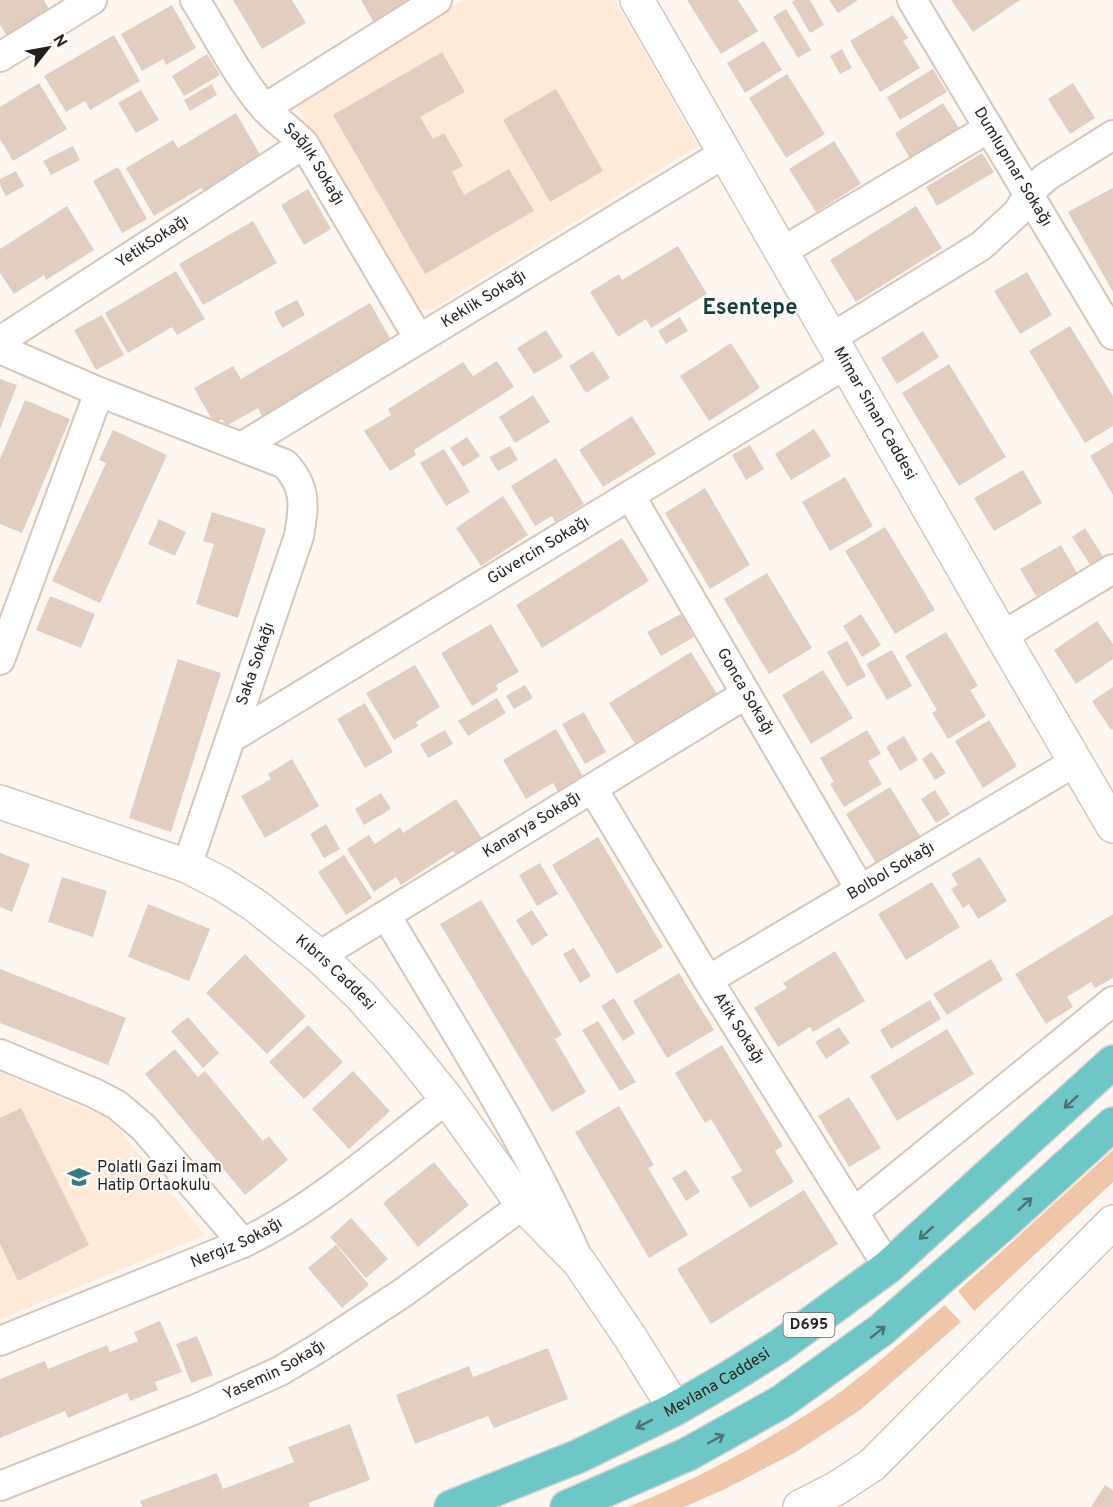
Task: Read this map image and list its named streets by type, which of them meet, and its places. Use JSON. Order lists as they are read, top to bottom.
{
  "streets": {
    "main road": ["D695", "Mevlana Caddesi"],
    "street": [
      "Sağlık Sokağı",
      "Dumlupınar Sokağı",
      "YetikSokağı",
      "Keklik Sokağı",
      "Mimar Sinan Caddesi",
      "Güvercin Sokağı",
      "Saka Sokağı",
      "Gonca Sokağı",
      "Kanarya Sokağı",
      "Bolbol Sokağı",
      "Kıbrıs Caddesi",
      "Atik Sokağı",
      "Nergiz Sokağı",
      "Yasemin Sokağı"
    ]
  },
  "crossings": [
    ["Sağlık Sokağı", "YetikSokağı"],
    ["Sağlık Sokağı", "Keklik Sokağı"],
    ["Dumlupınar Sokağı", "Güvercin Sokağı"],
    ["Keklik Sokağı", "Mimar Sinan Caddesi"],
    ["Keklik Sokağı", "Saka Sokağı"],
    ["Mimar Sinan Caddesi", "Güvercin Sokağı"],
    ["Mimar Sinan Caddesi", "Bolbol Sokağı"],
    ["Güvercin Sokağı", "Saka Sokağı"],
    ["Güvercin Sokağı", "Gonca Sokağı"],
    ["Saka Sokağı", "Kıbrıs Caddesi"],
    ["Gonca Sokağı", "Kanarya Sokağı"],
    ["Gonca Sokağı", "Bolbol Sokağı"],
    ["Kanarya Sokağı", "Kıbrıs Caddesi"],
    ["Kanarya Sokağı", "Atik Sokağı"],
    ["Bolbol Sokağı", "Atik Sokağı"],
    ["Kıbrıs Caddesi", "Nergiz Sokağı"],
    ["Kıbrıs Caddesi", "Yasemin Sokağı"],
    ["Kıbrıs Caddesi", "Mevlana Caddesi"],
    ["Atik Sokağı", "Mevlana Caddesi"]
  ],
  "districts": ["Esentepe"],
  "places": {
    "school or university": ["Polatlı Gazi İmam Hatip Ortaokulu"]
  },
  "north": "top right"
}
